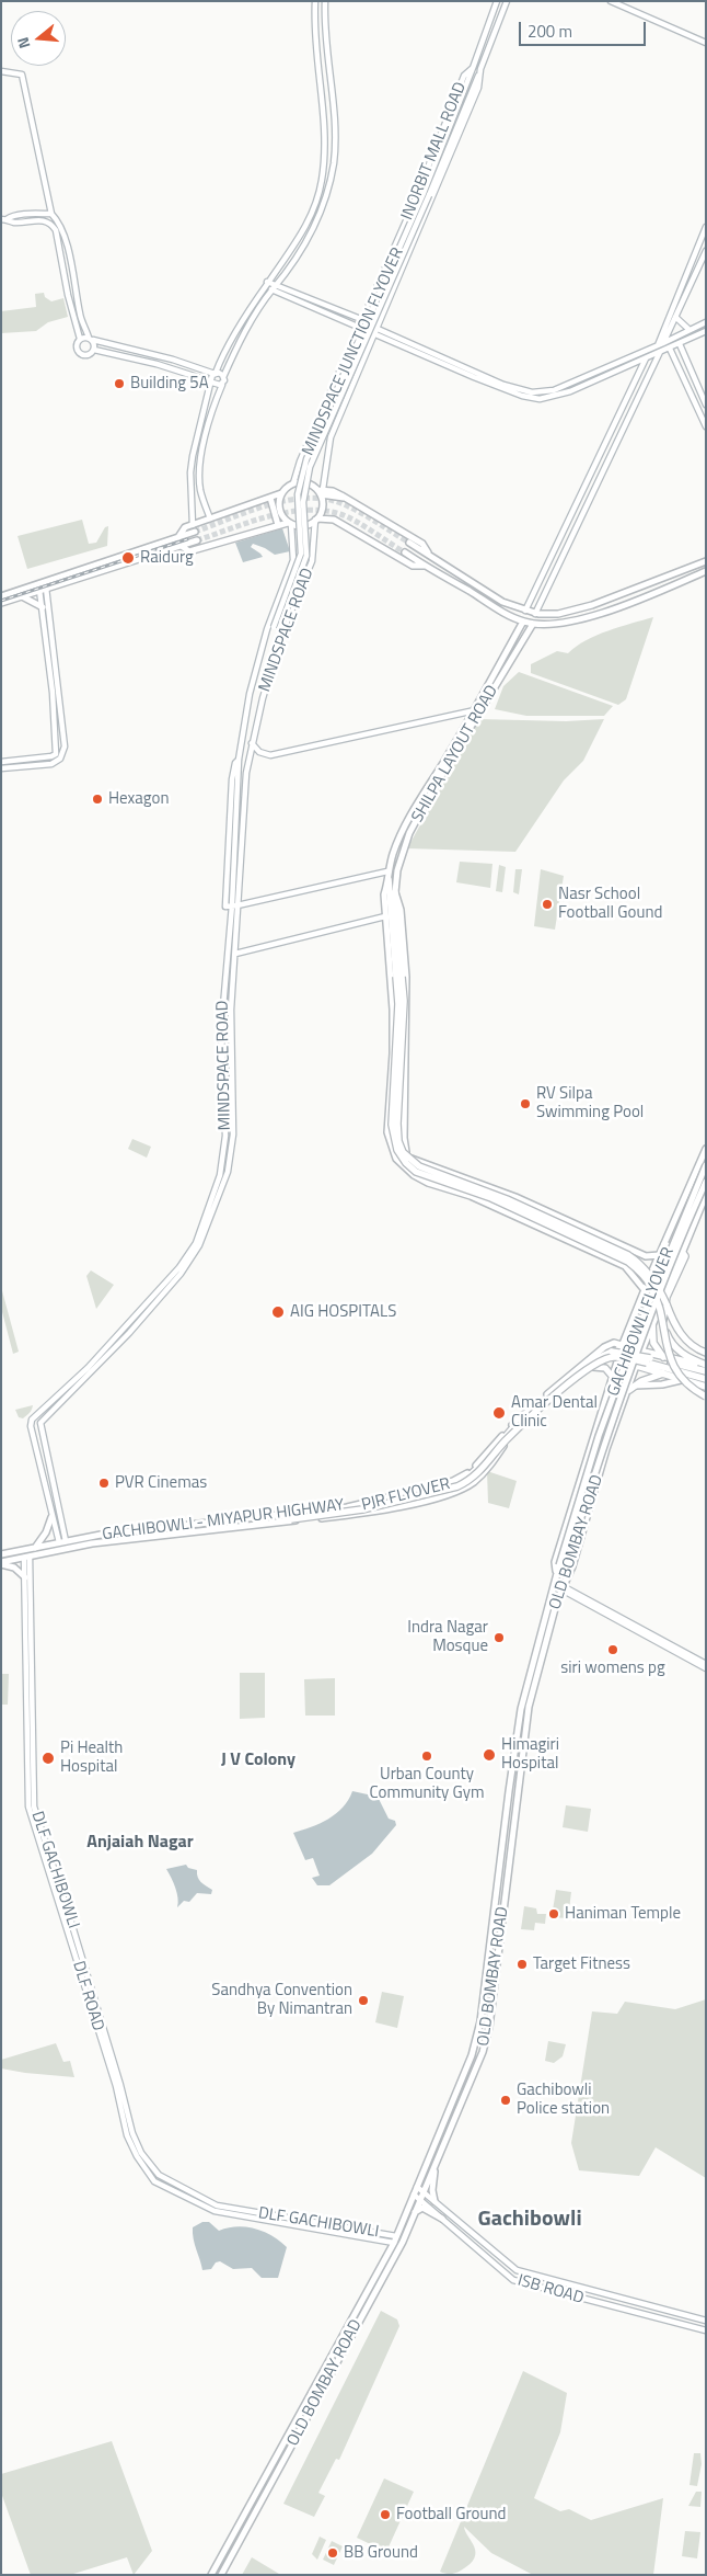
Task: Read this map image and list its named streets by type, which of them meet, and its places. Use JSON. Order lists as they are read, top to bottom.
{
  "streets": {
    "highway": ["PJR FLYOVER"],
    "main road": [
      "INORBIT MALL ROAD",
      "MINDSPACE JUNCTION FLYOVER",
      "MINDSPACE ROAD",
      "SHILPA LAYOUT ROAD",
      "GACHIBOWLI FLYOVER",
      "GACHIBOWLI - MIYAPUR HIGHWAY",
      "OLD BOMBAY ROAD",
      "DLF GACHIBOWLI",
      "DLF ROAD",
      "ISB ROAD"
    ]
  },
  "crossings": [
    ["INORBIT MALL ROAD", "MINDSPACE JUNCTION FLYOVER"],
    ["INORBIT MALL ROAD", "MINDSPACE ROAD"],
    ["MINDSPACE JUNCTION FLYOVER", "MINDSPACE ROAD"],
    ["MINDSPACE ROAD", "GACHIBOWLI - MIYAPUR HIGHWAY"],
    ["GACHIBOWLI FLYOVER", "OLD BOMBAY ROAD"],
    ["PJR FLYOVER", "GACHIBOWLI - MIYAPUR HIGHWAY"],
    ["GACHIBOWLI - MIYAPUR HIGHWAY", "OLD BOMBAY ROAD"],
    ["GACHIBOWLI - MIYAPUR HIGHWAY", "DLF GACHIBOWLI"],
    ["GACHIBOWLI - MIYAPUR HIGHWAY", "DLF ROAD"],
    ["OLD BOMBAY ROAD", "DLF GACHIBOWLI"],
    ["OLD BOMBAY ROAD", "DLF ROAD"],
    ["OLD BOMBAY ROAD", "ISB ROAD"],
    ["DLF GACHIBOWLI", "DLF ROAD"]
  ],
  "districts": ["J V Colony", "Anjaiah Nagar", "Gachibowli"],
  "places": [
    "Building 5A",
    "Raidurg",
    "Hexagon",
    "Nasr School Football Gound",
    "RV Silpa Swimming Pool",
    "AIG HOSPITALS",
    "Amar Dental Clinic",
    "PVR Cinemas",
    "Indra Nagar Mosque",
    "siri womens pg",
    "Himagiri Hospital",
    "Urban County Community Gym",
    "Pi Health Hospital",
    "Haniman Temple",
    "Target Fitness",
    "Sandhya Convention By Nimantran",
    "Gachibowli Police station",
    "Football Ground",
    "BB Ground"
  ],
  "scale_bar": "200 m",
  "north": "left"
}
